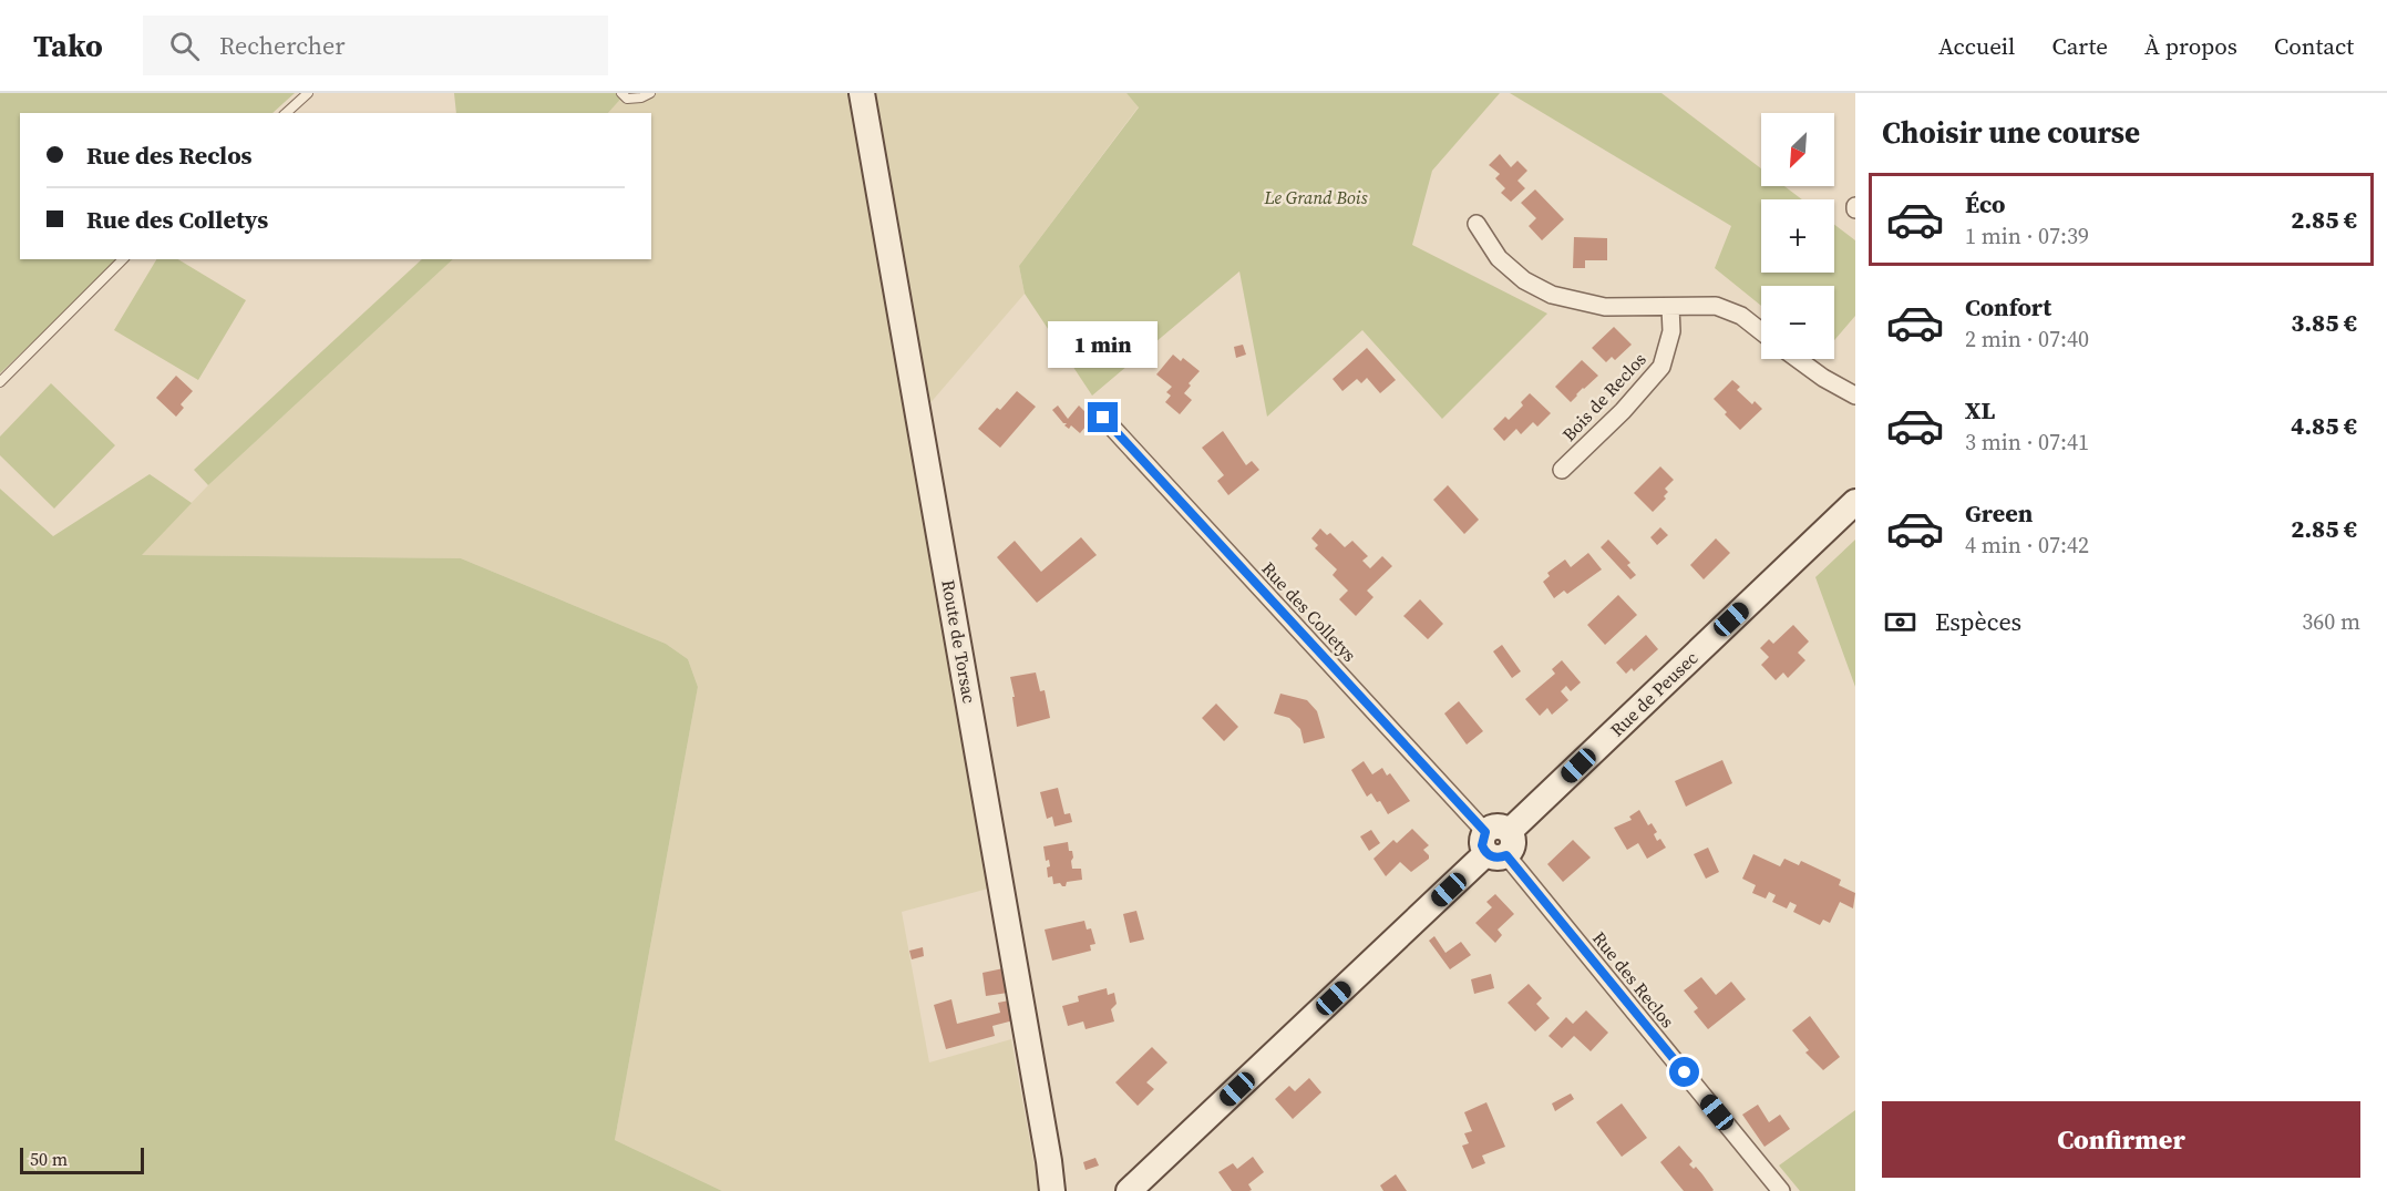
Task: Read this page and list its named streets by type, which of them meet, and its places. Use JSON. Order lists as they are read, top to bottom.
{
  "streets": {
    "street": [
      "Bois de Reclos",
      "Rue des Colletys",
      "Route de Torsac",
      "Rue de Peusec",
      "Rue des Reclos"
    ]
  },
  "crossings": [
    ["Rue des Colletys", "Rue de Peusec"],
    ["Rue des Colletys", "Rue des Reclos"],
    ["Rue de Peusec", "Rue des Reclos"]
  ],
  "parks": ["Le Grand Bois"],
  "scale_bar": "50 m",
  "north": "bottom left",
  "page": {
    "header": "Tako",
    "search": "Rechercher",
    "nav": [
      "Accueil",
      "Carte",
      "À propos",
      "Contact"
    ],
    "heading": "Choisir une course",
    "map_buttons": ["+", "−"],
    "banner": ["Rue des Reclos", "Rue des Colletys"],
    "list": [
      {
        "name": "Éco",
        "note": "1 min · 07:39",
        "value": "2.85 €"
      },
      {
        "name": "Confort",
        "note": "2 min · 07:40",
        "value": "3.85 €"
      },
      {
        "name": "XL",
        "note": "3 min · 07:41",
        "value": "4.85 €"
      },
      {
        "name": "Green",
        "note": "4 min · 07:42",
        "value": "2.85 €"
      }
    ],
    "bubble": "1 min",
    "pay": ["Espèces", "360 m"],
    "buttons": "Confirmer",
    "scale": "50 m"
  }
}
